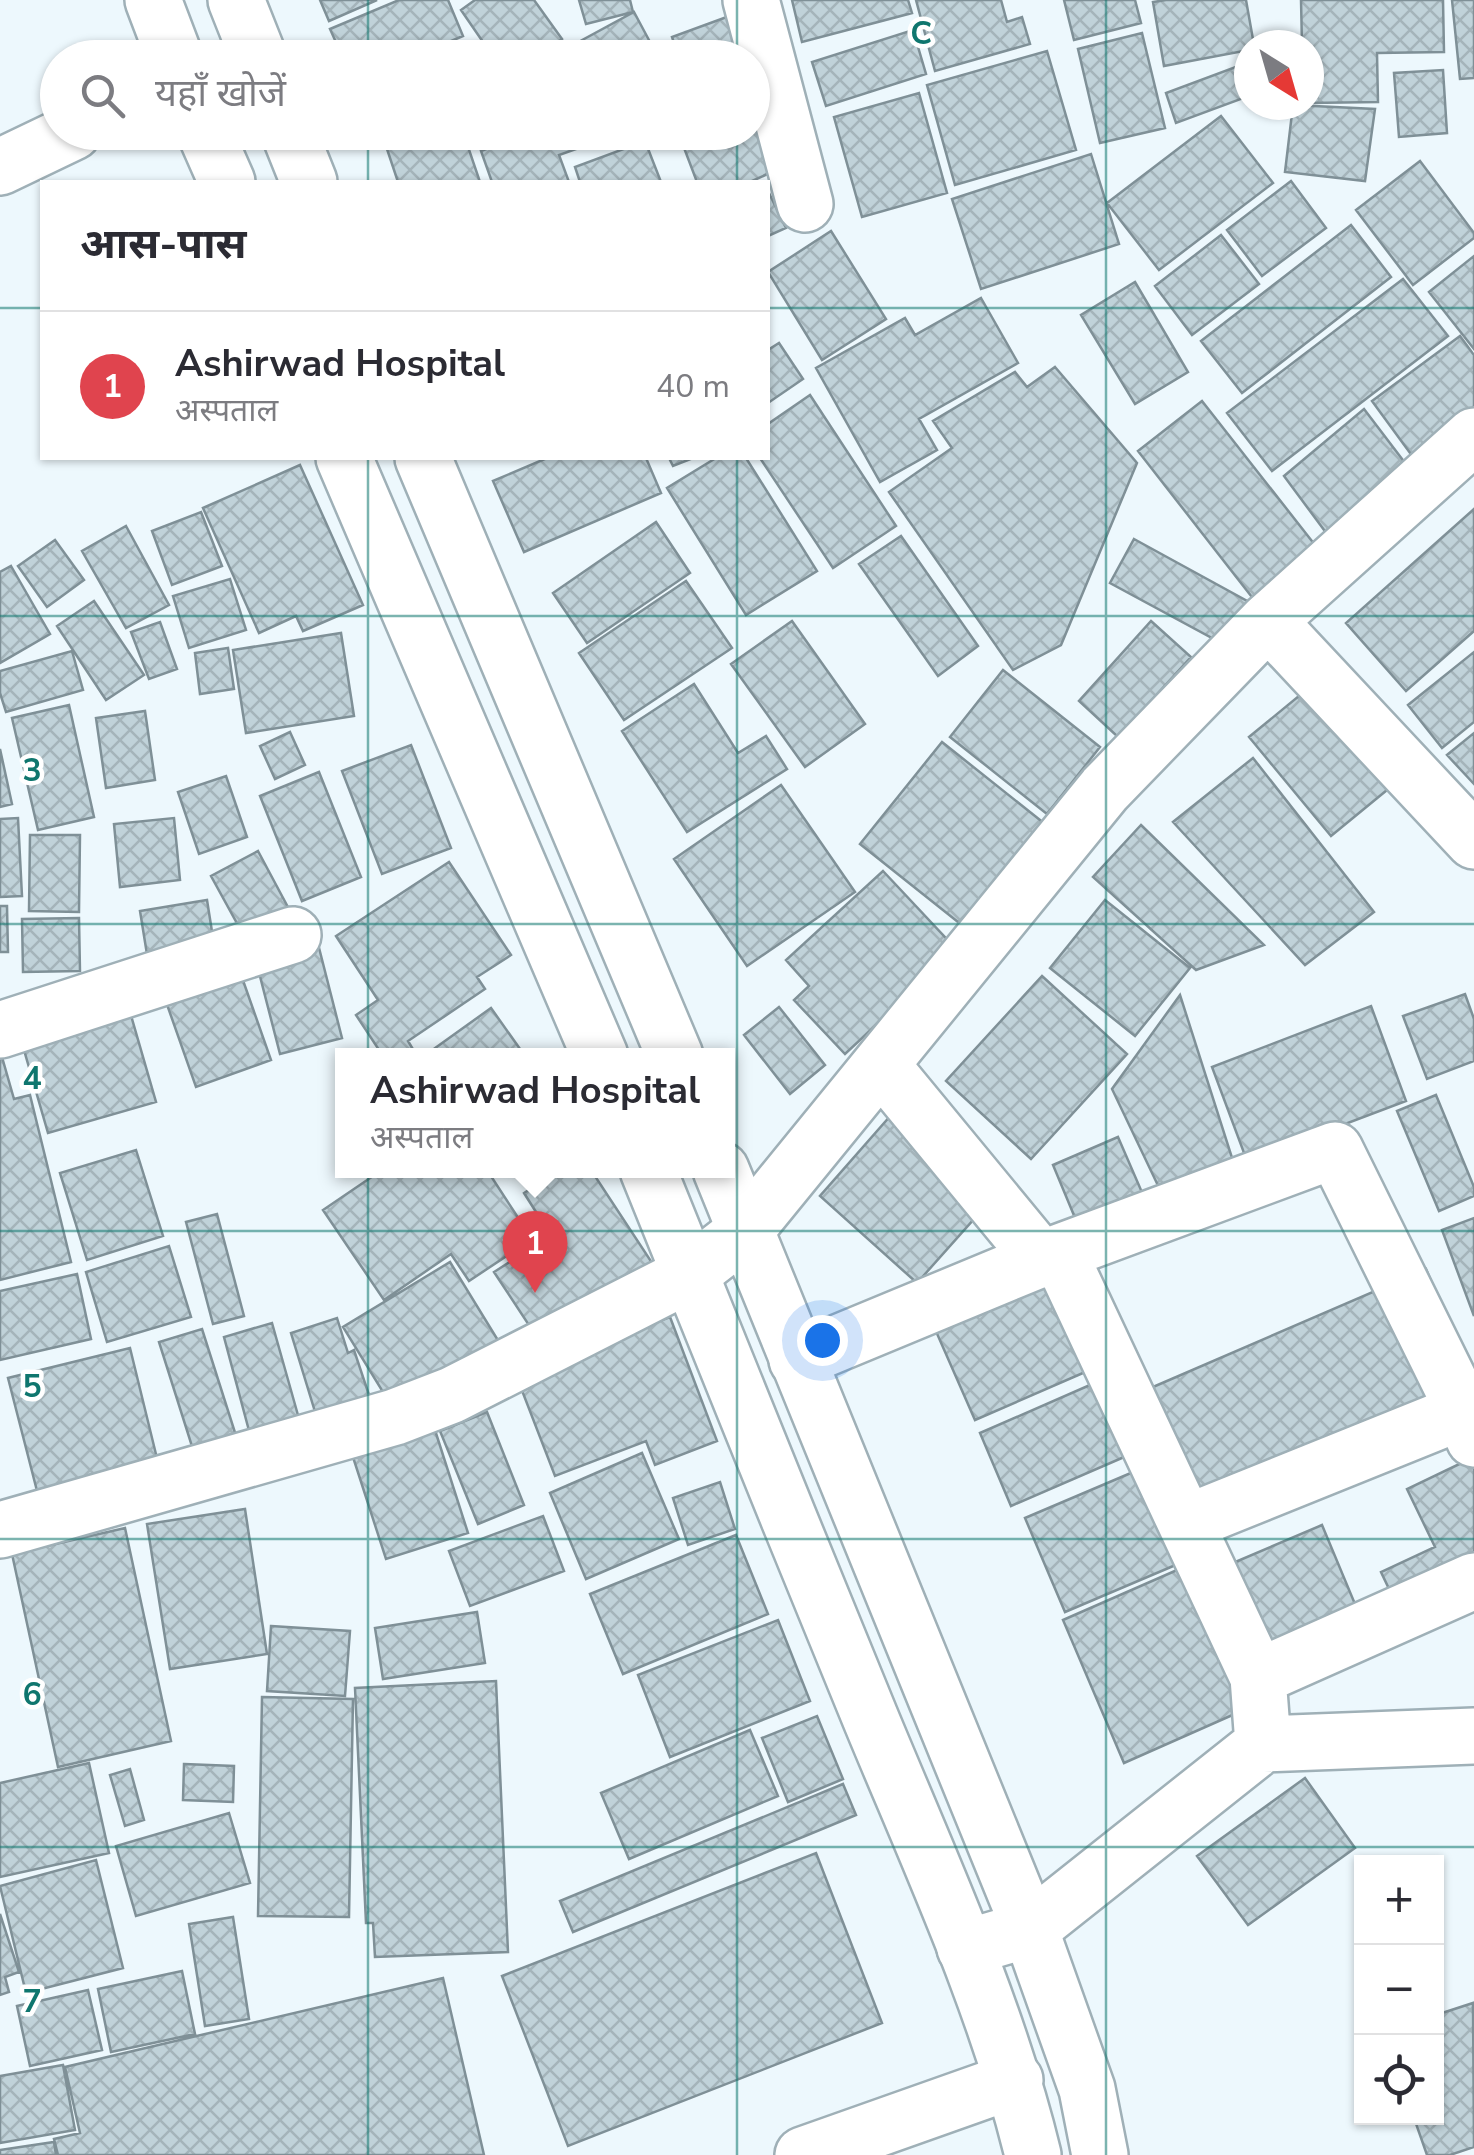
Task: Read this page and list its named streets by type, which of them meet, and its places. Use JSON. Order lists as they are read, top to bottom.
{
  "north": "bottom right",
  "page": {
    "search": "यहाँ खोजें",
    "heading": "आस-पास",
    "list": [
      {
        "mark": "1",
        "name": "Ashirwad Hospital",
        "note": "अस्पताल",
        "value": "40 m"
      }
    ],
    "popup": ["Ashirwad Hospital", "अस्पताल"],
    "pins": "1",
    "map_buttons": ["+", "−"]
  },
  "grid": {
    "columns": ["C"],
    "rows": [
      "3",
      "4",
      "5",
      "6",
      "7"
    ]
  }
}
